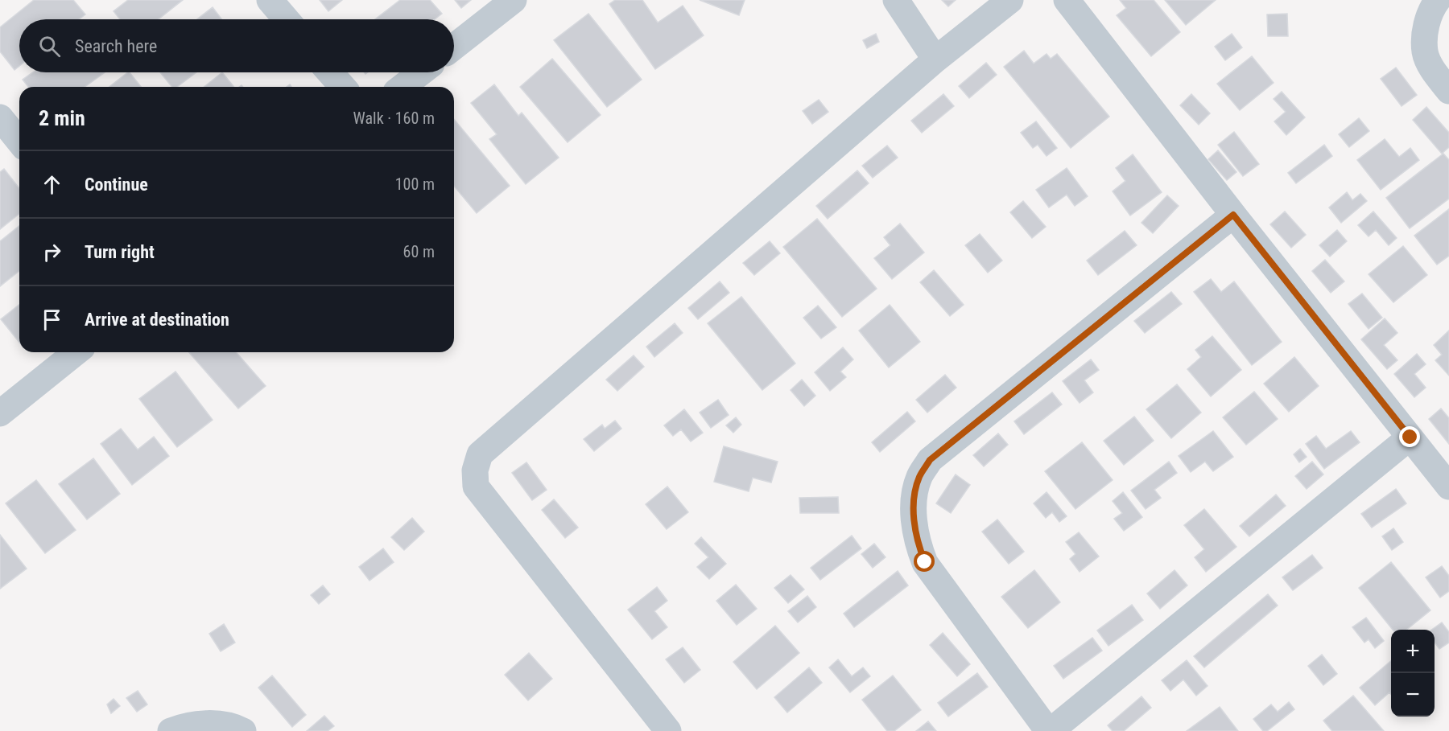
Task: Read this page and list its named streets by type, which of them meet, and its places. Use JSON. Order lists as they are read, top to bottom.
{
  "page": {
    "search": "Search here",
    "heading": ["2 min", "Walk · 160 m"],
    "list": [
      ["Continue", "100 m"],
      ["Turn right", "60 m"],
      "Arrive at destination"
    ],
    "map_buttons": ["+", "−"]
  }
}
